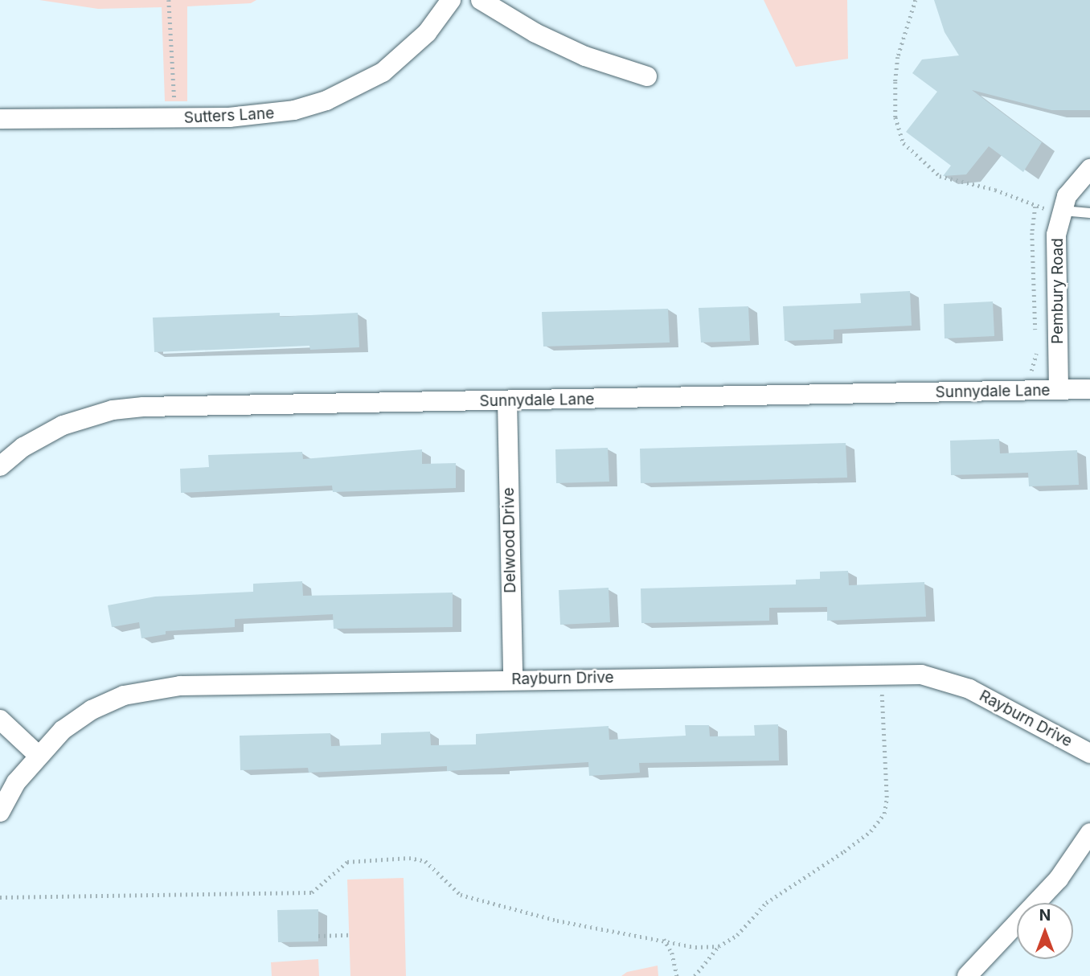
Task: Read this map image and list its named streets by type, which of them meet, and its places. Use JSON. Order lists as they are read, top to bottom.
{
  "streets": {
    "street": [
      "Sutters Lane",
      "Pembury Road",
      "Sunnydale Lane",
      "Delwood Drive",
      "Rayburn Drive"
    ]
  },
  "crossings": [
    ["Pembury Road", "Sunnydale Lane"],
    ["Sunnydale Lane", "Delwood Drive"],
    ["Delwood Drive", "Rayburn Drive"]
  ],
  "north": "top"
}
